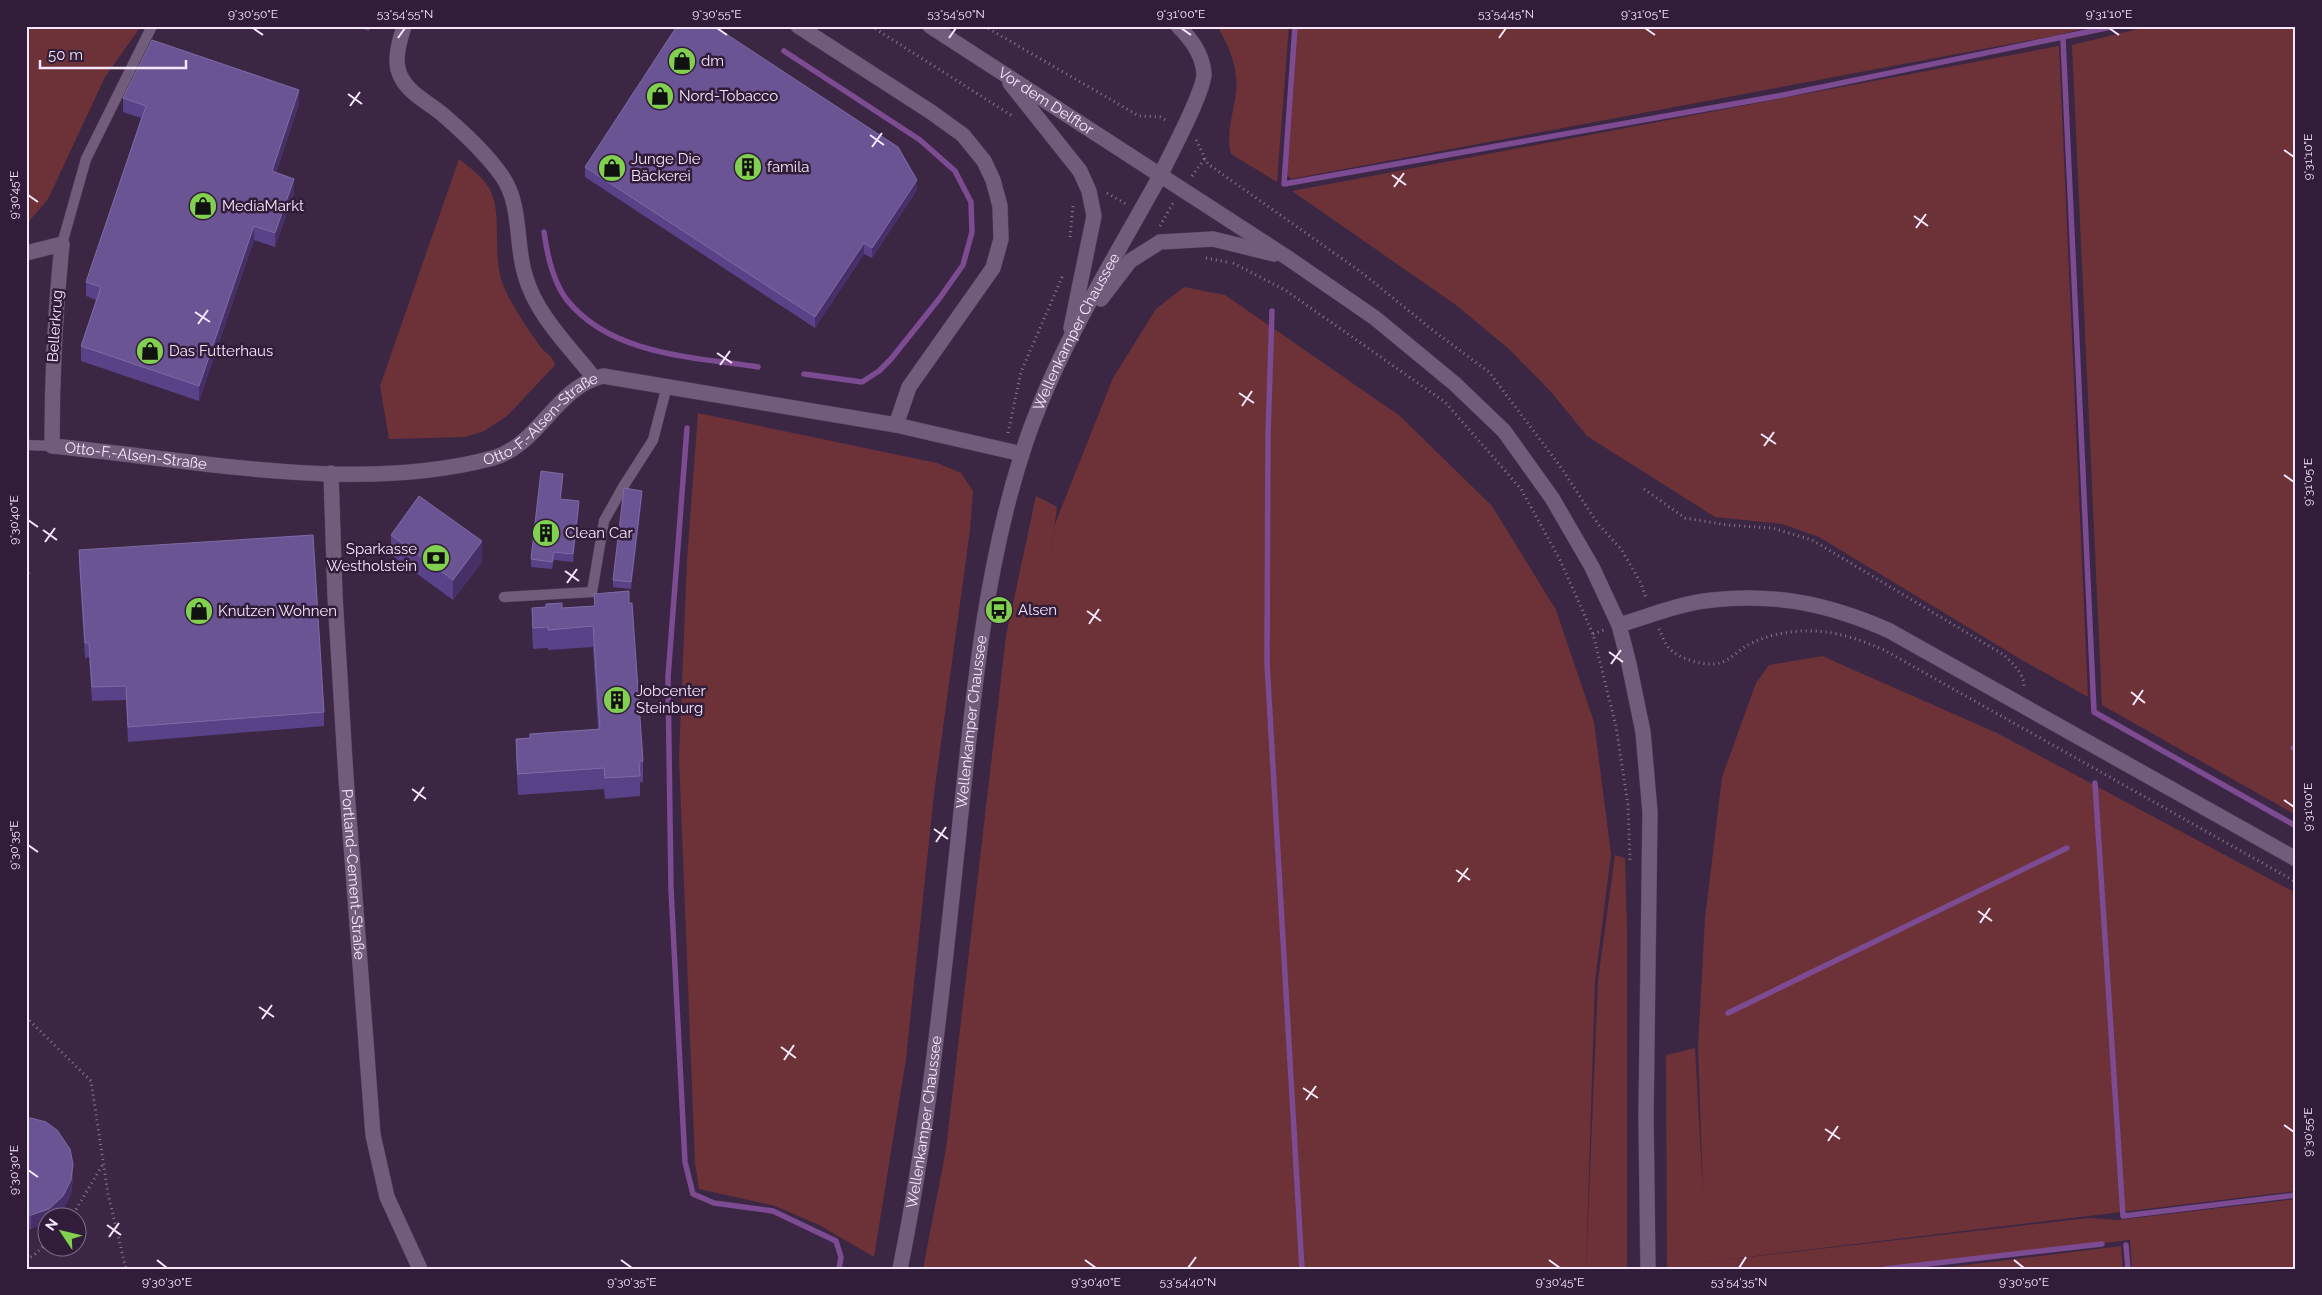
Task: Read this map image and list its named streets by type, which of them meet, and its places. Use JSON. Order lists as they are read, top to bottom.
{
  "streets": {
    "street": [
      "Vor dem Delftor",
      "Bellerkrug",
      "Wellenkamper Chaussee",
      "Otto-F.-Alsen-Straße",
      "Portland-Cement-Straße"
    ]
  },
  "crossings": [
    ["Vor dem Delftor", "Wellenkamper Chaussee"],
    ["Bellerkrug", "Otto-F.-Alsen-Straße"],
    ["Wellenkamper Chaussee", "Otto-F.-Alsen-Straße"],
    ["Otto-F.-Alsen-Straße", "Portland-Cement-Straße"]
  ],
  "places": {
    "shop": [
      "dm",
      "Nord-Tobacco",
      "Junge Die Bäckerei",
      "MediaMarkt",
      "Das Futterhaus",
      "Knutzen Wohnen"
    ],
    "building": ["famila", "Clean Car", "Jobcenter Steinburg"],
    "bank": ["Sparkasse Westholstein"],
    "bus stop": ["Alsen"]
  },
  "scale_bar": "50 m",
  "north": "top left",
  "coordinates": [
    "9°30'50\"E",
    "53°54'55\"N",
    "9°30'55\"E",
    "53°54'50\"N",
    "9°31'00\"E",
    "53°54'45\"N",
    "9°31'05\"E",
    "9°31'10\"E",
    "9°30'45\"E",
    "9°30'40\"E",
    "9°30'35\"E",
    "9°30'30\"E",
    "53°54'40\"N",
    "53°54'35\"N"
  ]
}
